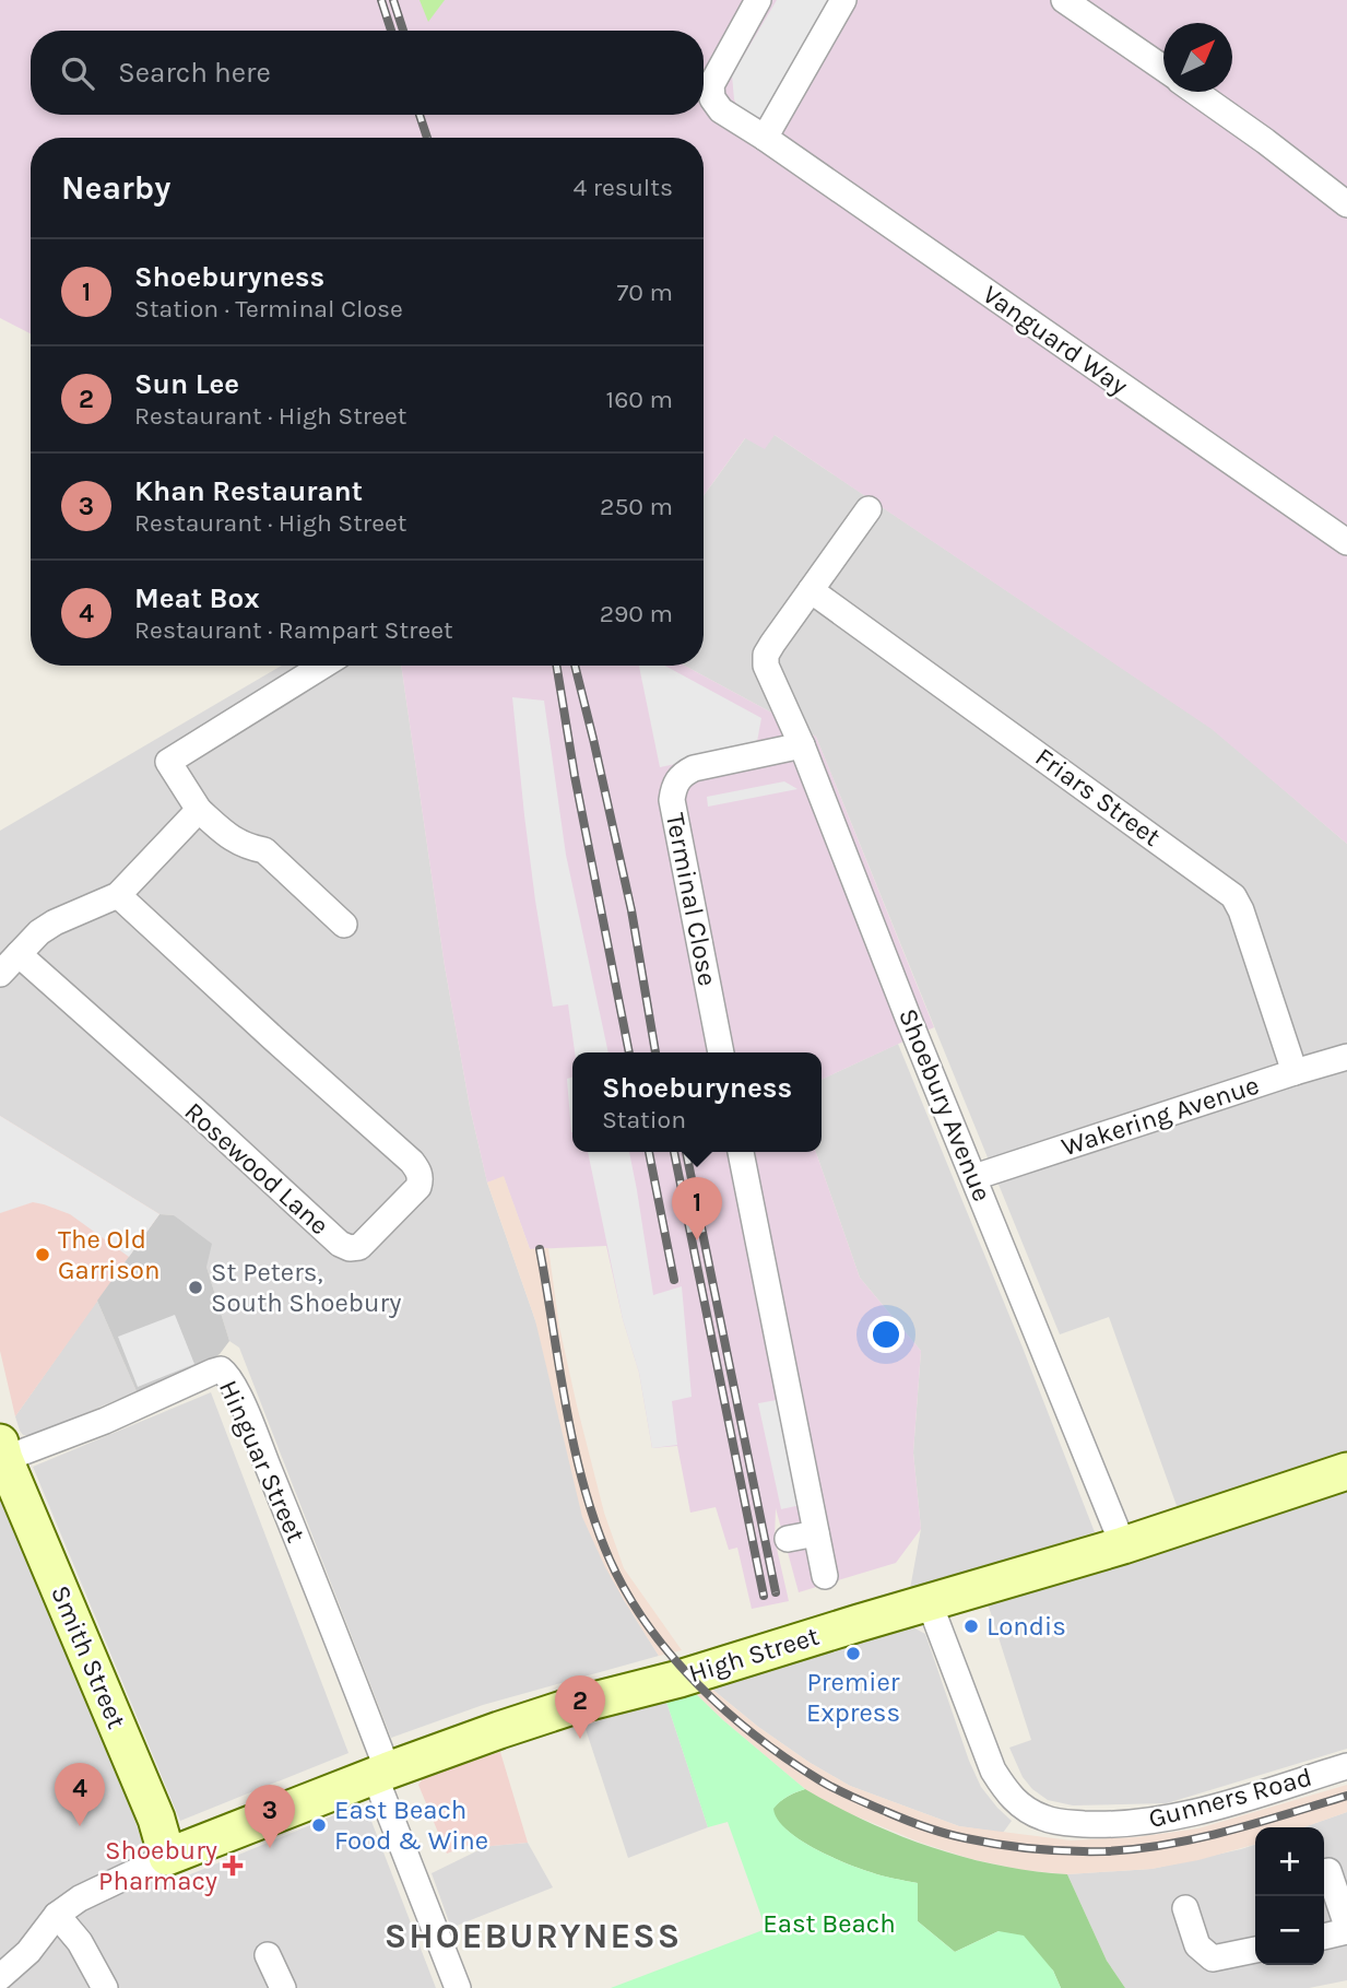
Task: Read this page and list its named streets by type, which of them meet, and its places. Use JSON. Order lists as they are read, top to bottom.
{
  "streets": {
    "street": [
      "Vanguard Way",
      "Friars Street",
      "Terminal Close",
      "Shoebury Avenue",
      "Wakering Avenue",
      "Rosewood Lane",
      "Hinguar Street",
      "High Street",
      "Smith Street",
      "Gunners Road"
    ]
  },
  "crossings": [
    ["Friars Street", "Shoebury Avenue"],
    ["Friars Street", "Wakering Avenue"],
    ["Terminal Close", "Shoebury Avenue"],
    ["Shoebury Avenue", "Wakering Avenue"],
    ["Shoebury Avenue", "High Street"],
    ["Hinguar Street", "High Street"],
    ["Hinguar Street", "Smith Street"],
    ["High Street", "Smith Street"],
    ["High Street", "Gunners Road"]
  ],
  "districts": ["SHOEBURYNESS"],
  "parks": ["East Beach"],
  "places": {
    "other": [
      "The Old Garrison",
      "St Peters, South Shoebury",
      "Londis",
      "Premier Express",
      "East Beach Food & Wine"
    ],
    "health": ["Shoebury Pharmacy"]
  },
  "north": "top right",
  "page": {
    "search": "Search here",
    "heading": ["Nearby", "4 results"],
    "list": [
      {
        "mark": "1",
        "name": "Shoeburyness",
        "note": "Station · Terminal Close",
        "value": "70 m"
      },
      {
        "mark": "2",
        "name": "Sun Lee",
        "note": "Restaurant · High Street",
        "value": "160 m"
      },
      {
        "mark": "3",
        "name": "Khan Restaurant",
        "note": "Restaurant · High Street",
        "value": "250 m"
      },
      {
        "mark": "4",
        "name": "Meat Box",
        "note": "Restaurant · Rampart Street",
        "value": "290 m"
      }
    ],
    "popup": ["Shoeburyness", "Station"],
    "pins": [
      "1",
      "2",
      "4",
      "3"
    ],
    "map_buttons": ["+", "−"]
  }
}
